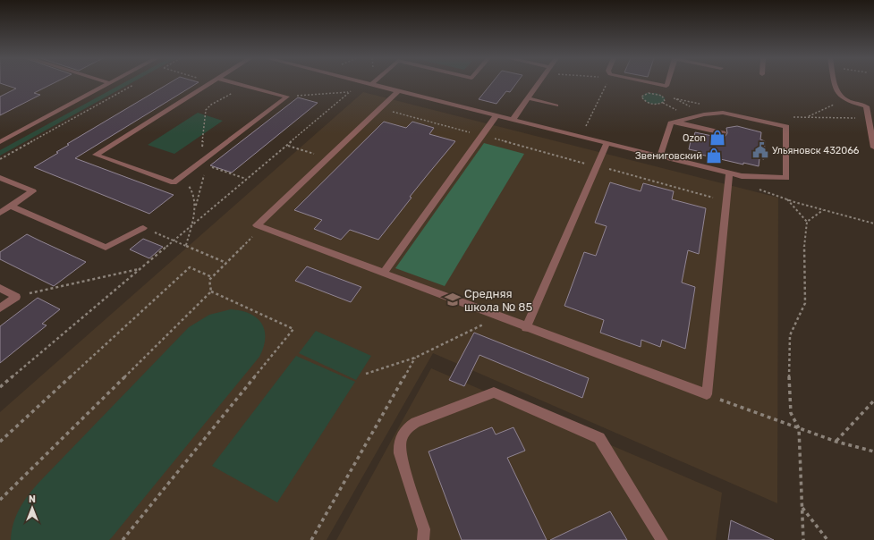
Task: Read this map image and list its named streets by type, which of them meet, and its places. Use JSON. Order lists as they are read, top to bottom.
{
  "places": {
    "shop": ["Ozon", "Звениговский"],
    "public building": ["Ульяновск 432066"],
    "school or university": ["Средняя школа № 85"]
  },
  "north": "top"
}
